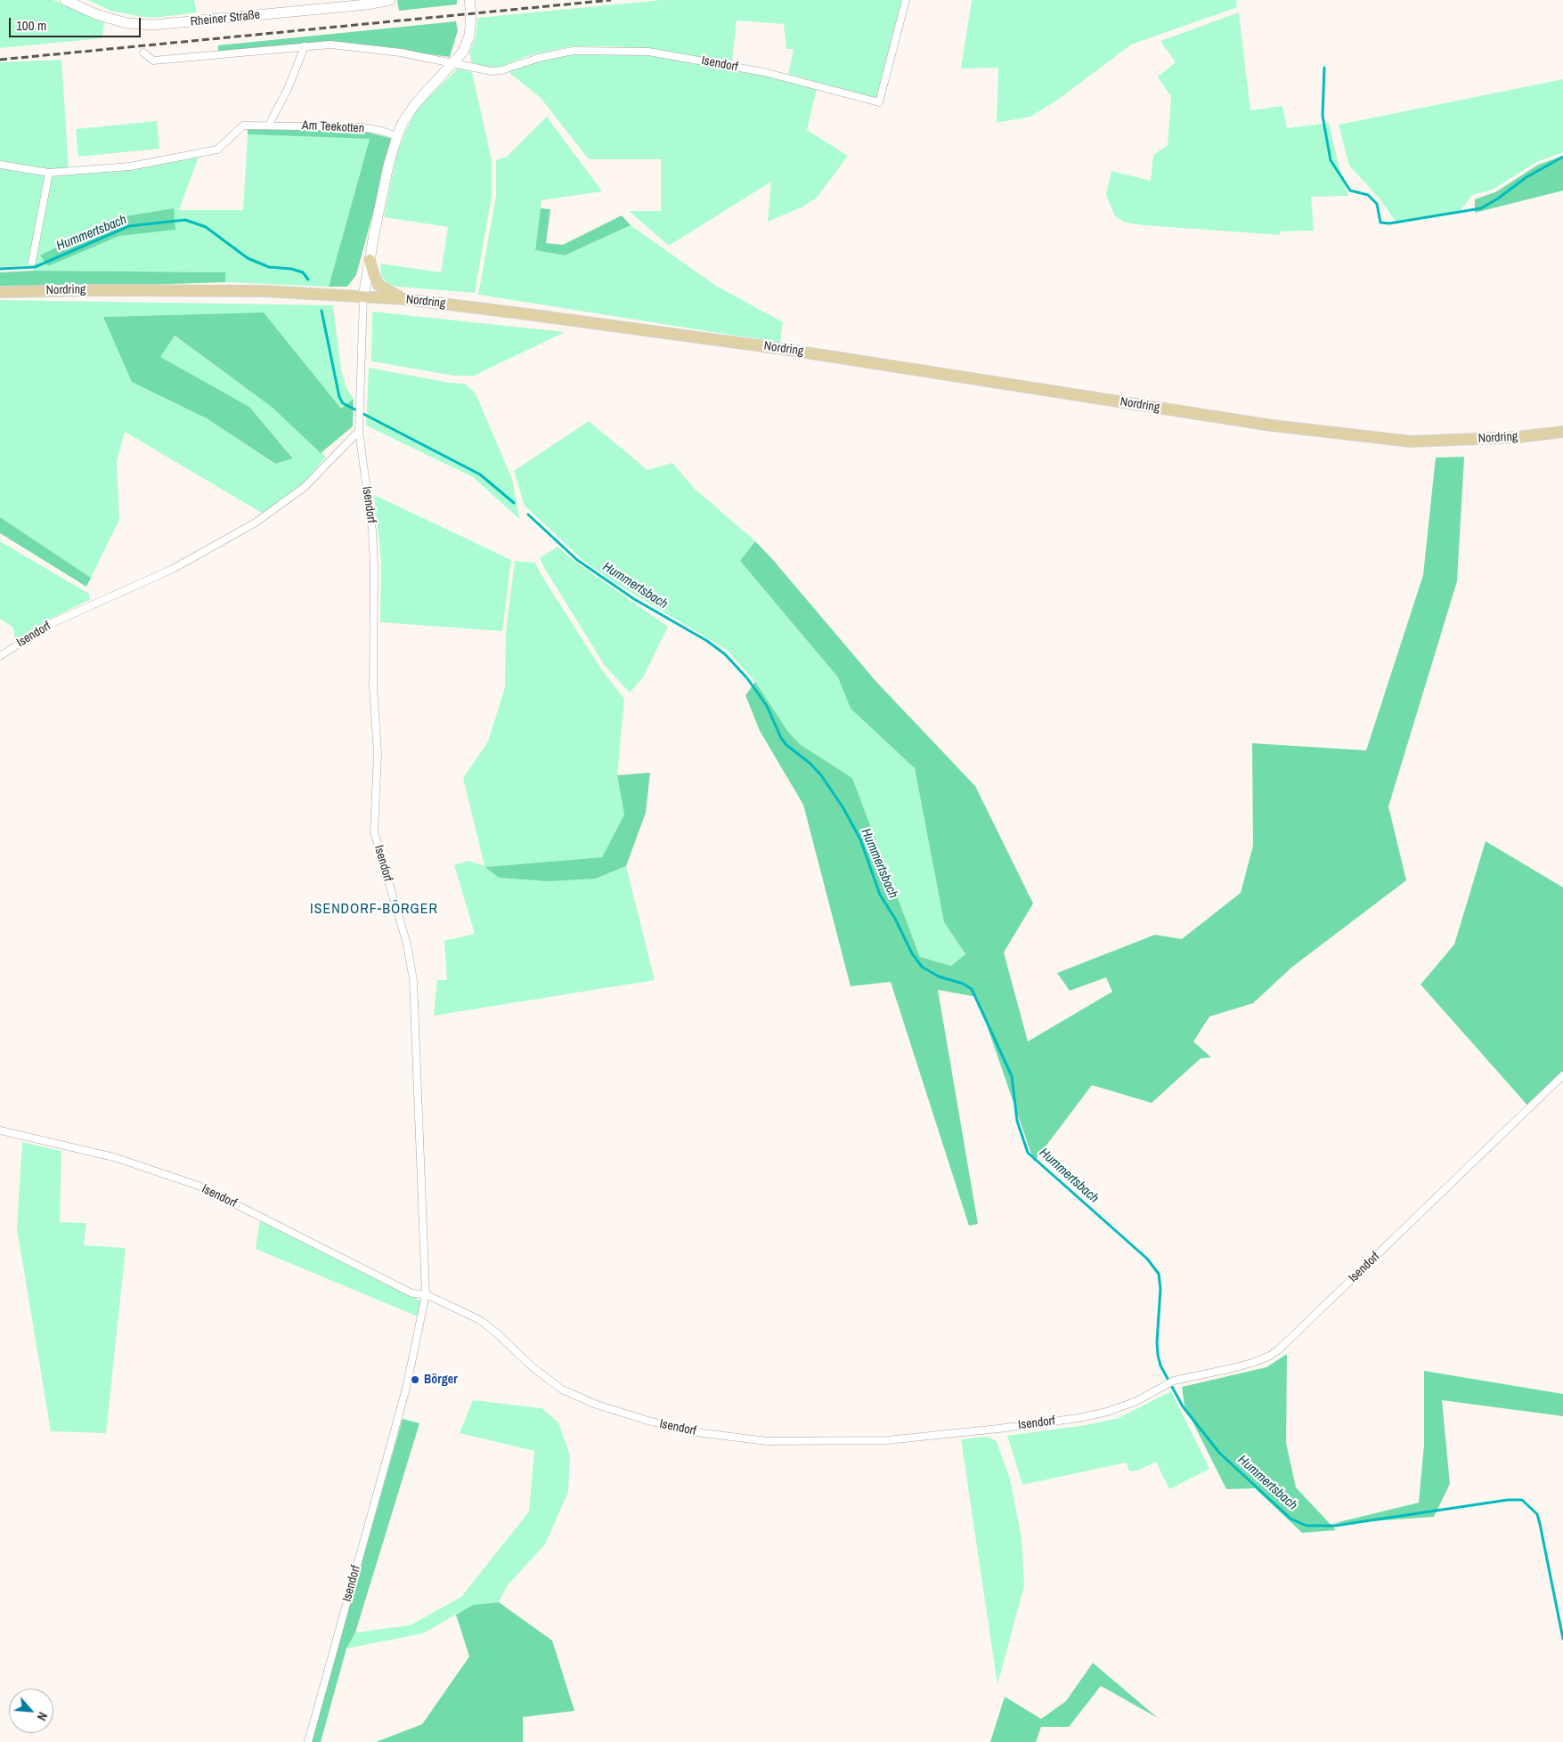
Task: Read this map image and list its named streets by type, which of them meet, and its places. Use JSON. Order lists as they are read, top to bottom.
{
  "streets": {
    "main road": ["Nordring"],
    "street": ["Rheiner Straße", "Isendorf", "Am Teekotten"]
  },
  "crossings": [
    ["Isendorf", "Am Teekotten"],
    ["Isendorf", "Nordring"]
  ],
  "districts": ["ISENDORF-BÖRGER"],
  "water": ["Hummertsbach"],
  "places": ["Börger"],
  "scale_bar": "100 m",
  "north": "bottom right"
}
